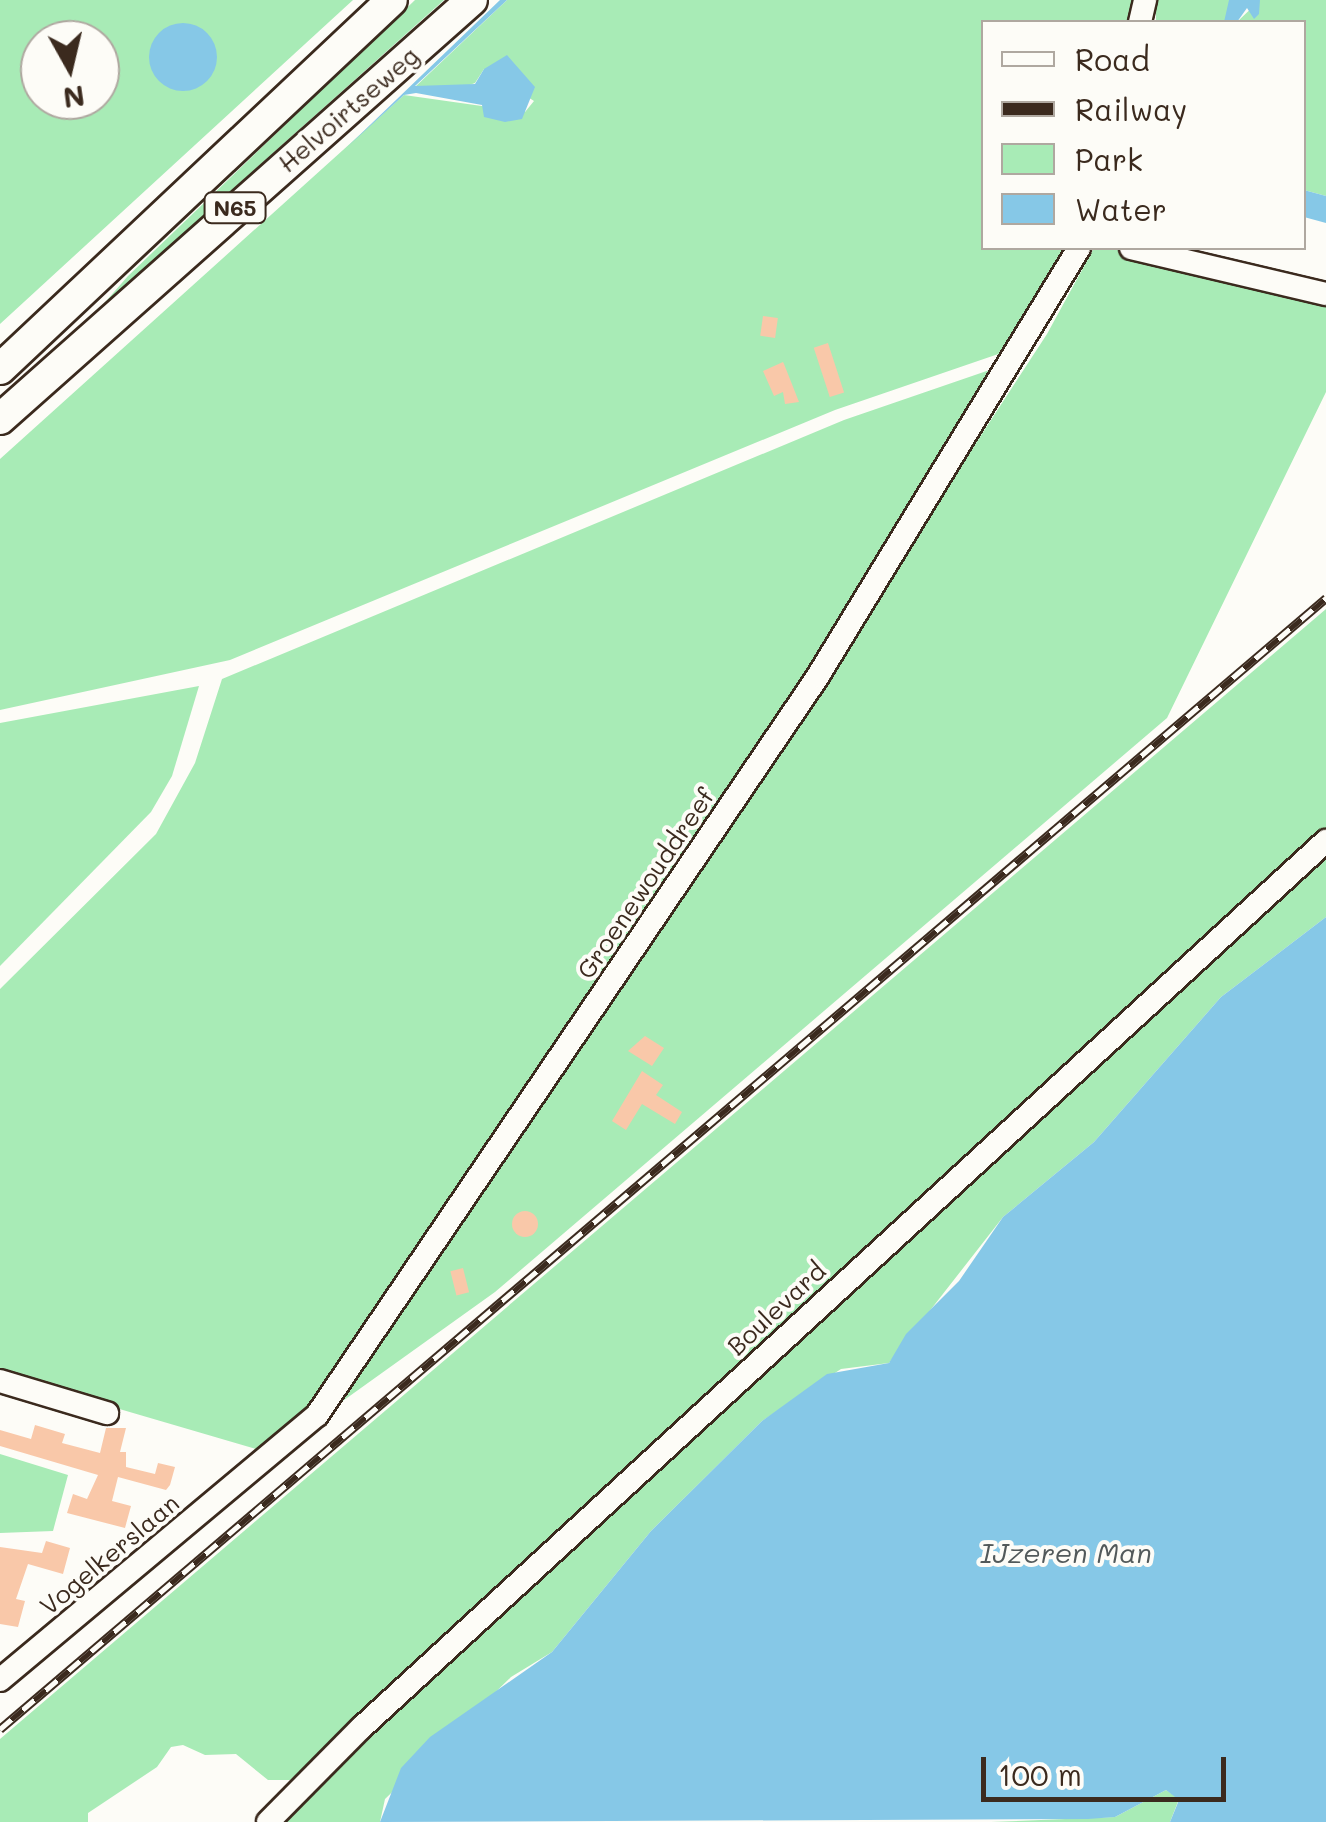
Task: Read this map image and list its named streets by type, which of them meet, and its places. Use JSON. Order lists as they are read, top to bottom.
{
  "streets": {
    "main road": ["Helvoirtseweg", "N65"],
    "street": ["Groenewouddreef", "Boulevard", "Vogelkerslaan"]
  },
  "crossings": [
    ["Groenewouddreef", "Vogelkerslaan"]
  ],
  "water": ["IJzeren Man"],
  "legend": [
    "Road",
    "Railway",
    "Park",
    "Water"
  ],
  "scale_bar": "100 m",
  "north": "bottom"
}
